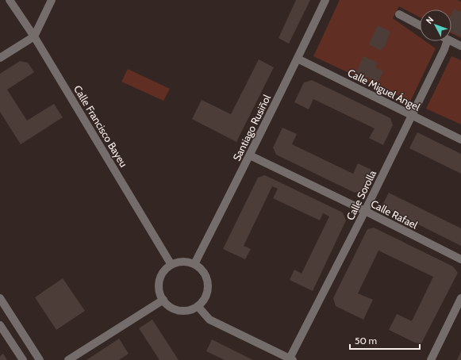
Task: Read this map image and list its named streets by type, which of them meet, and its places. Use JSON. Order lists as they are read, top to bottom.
{
  "streets": {
    "street": [
      "Calle Miguel Ángel",
      "Calle Francisco Bayeu",
      "Santiago Rusiñol",
      "Calle Sorolla",
      "Calle Rafael"
    ]
  },
  "crossings": [
    ["Calle Miguel Ángel", "Santiago Rusiñol"],
    ["Calle Miguel Ángel", "Calle Sorolla"],
    ["Calle Francisco Bayeu", "Santiago Rusiñol"],
    ["Santiago Rusiñol", "Calle Rafael"],
    ["Calle Sorolla", "Calle Rafael"]
  ],
  "scale_bar": "50 m",
  "north": "top left"
}
